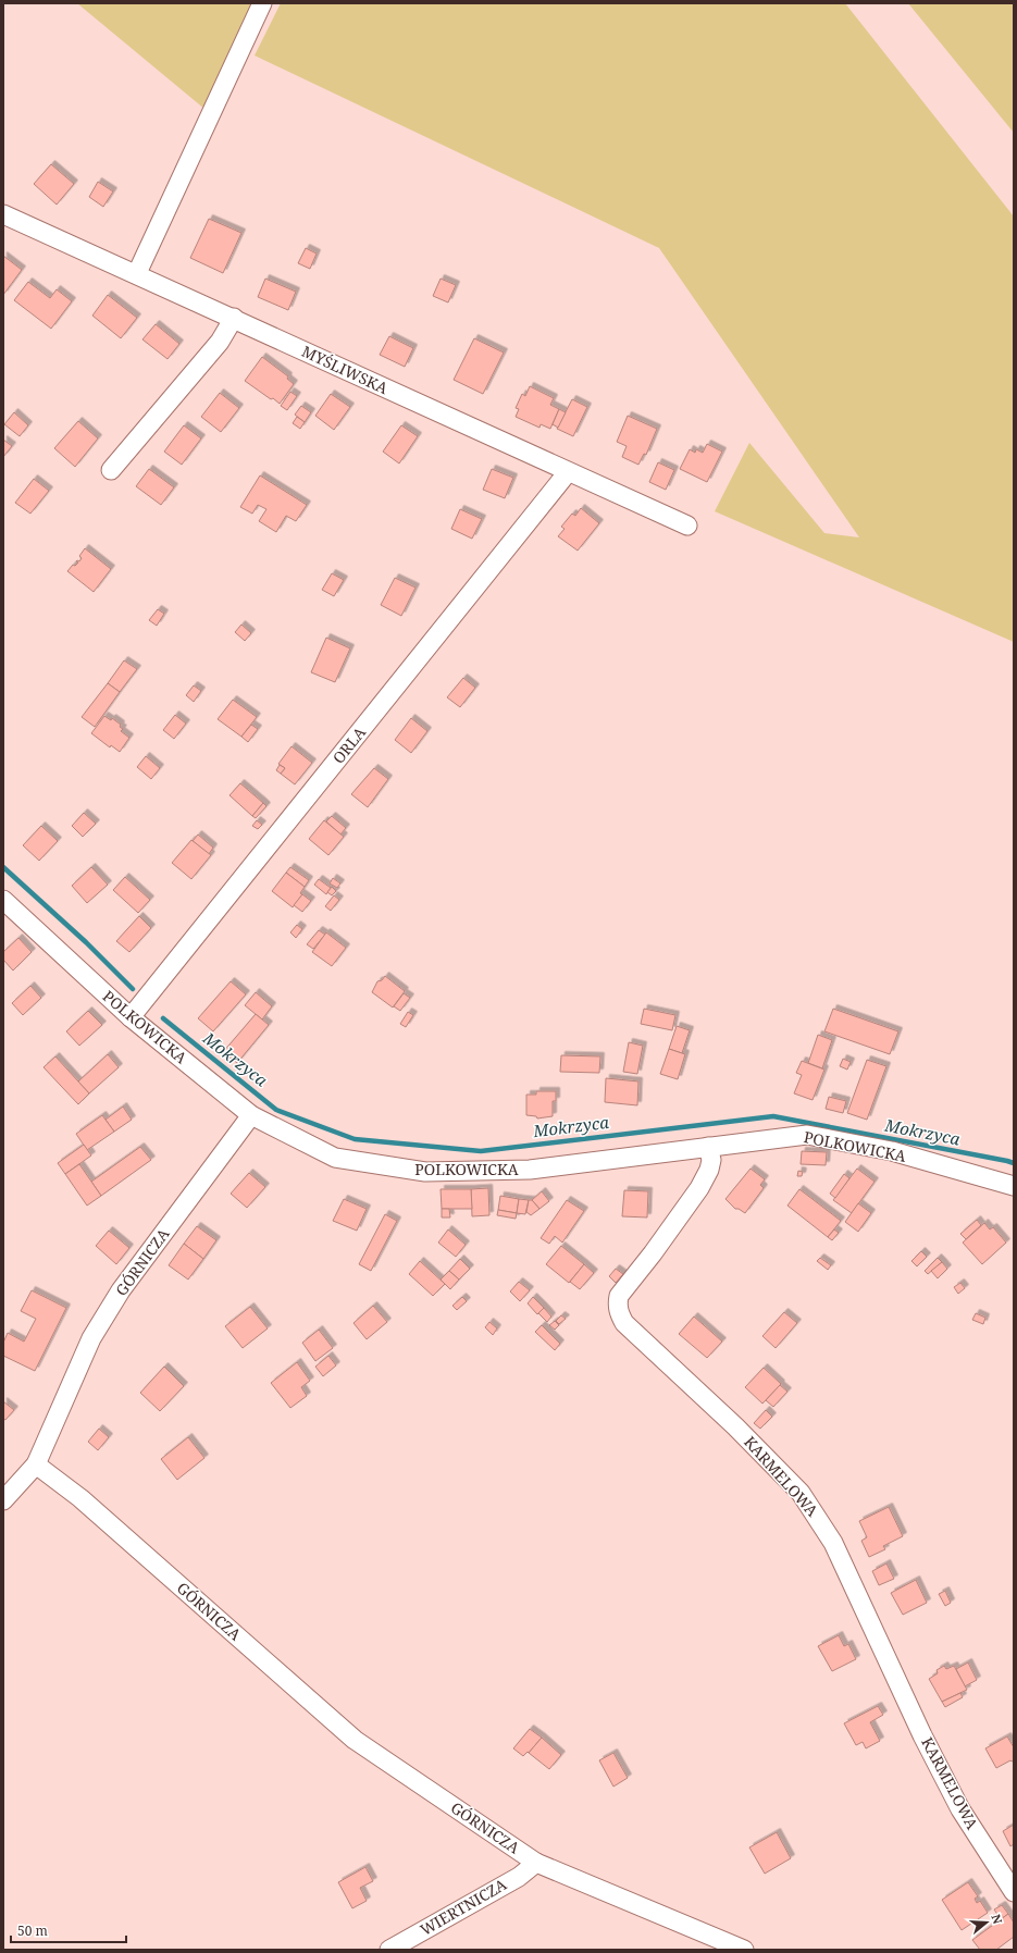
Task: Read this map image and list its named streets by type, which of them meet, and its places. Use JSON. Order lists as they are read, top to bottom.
{
  "streets": {
    "street": [
      "MYŚLIWSKA",
      "ORLA",
      "POLKOWICKA",
      "GÓRNICZA",
      "KARMELOWA",
      "WIERTNICZA"
    ]
  },
  "crossings": [
    ["MYŚLIWSKA", "ORLA"],
    ["ORLA", "POLKOWICKA"],
    ["POLKOWICKA", "GÓRNICZA"],
    ["POLKOWICKA", "KARMELOWA"],
    ["GÓRNICZA", "WIERTNICZA"]
  ],
  "water": ["Mokrzyca"],
  "scale_bar": "50 m",
  "north": "right"
}
